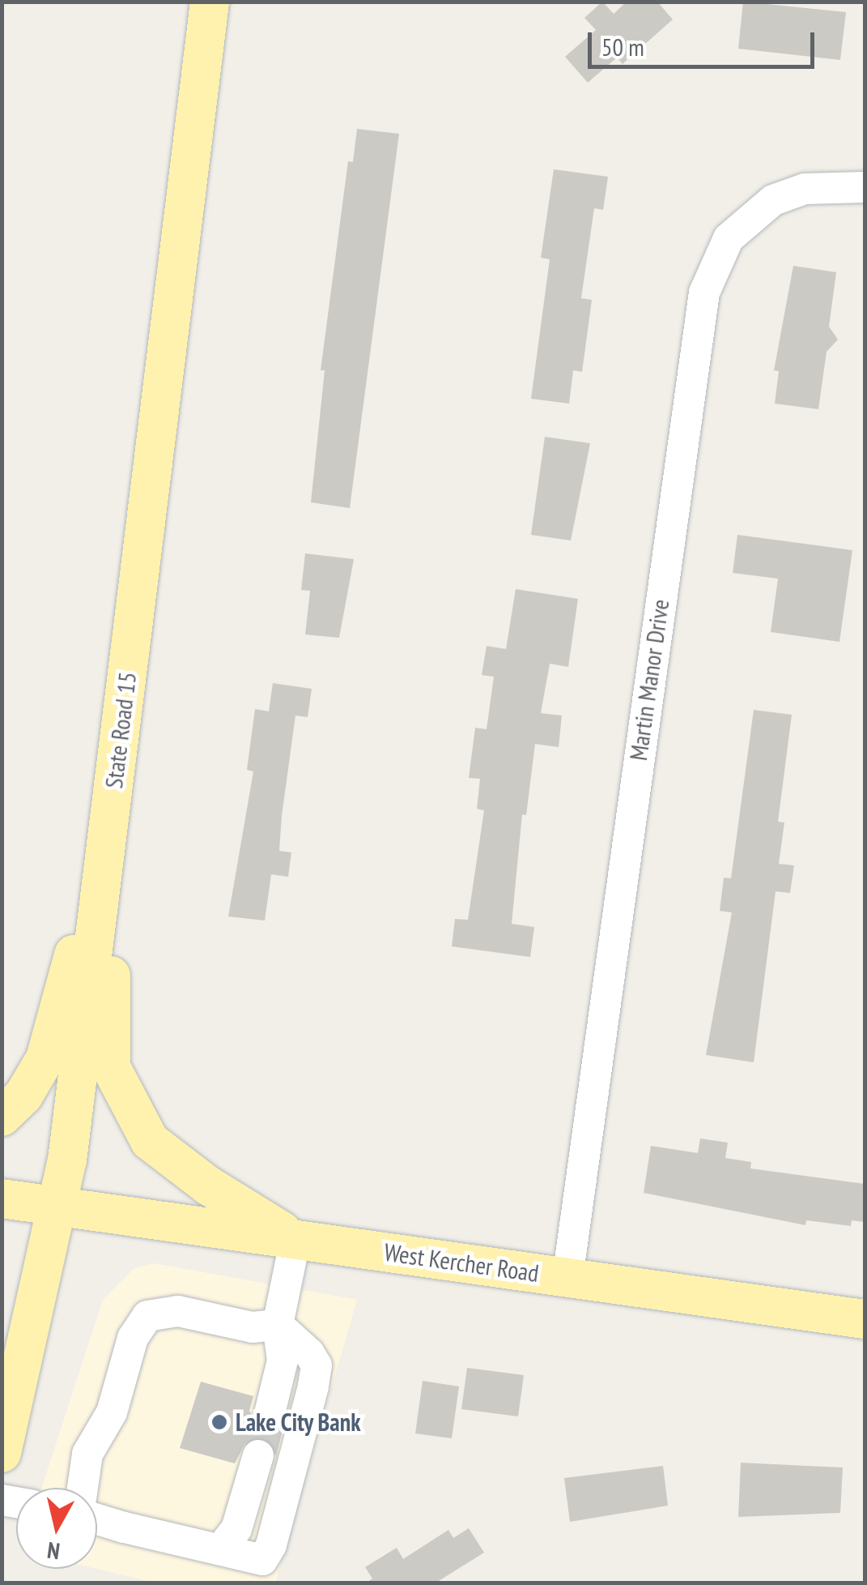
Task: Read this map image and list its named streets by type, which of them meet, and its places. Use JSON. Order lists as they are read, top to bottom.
{
  "streets": {
    "main road": ["State Road 15", "West Kercher Road"],
    "street": ["Martin Manor Drive"]
  },
  "crossings": [
    ["Martin Manor Drive", "West Kercher Road"],
    ["State Road 15", "West Kercher Road"]
  ],
  "places": ["Lake City Bank"],
  "scale_bar": "50 m",
  "north": "bottom"
}
